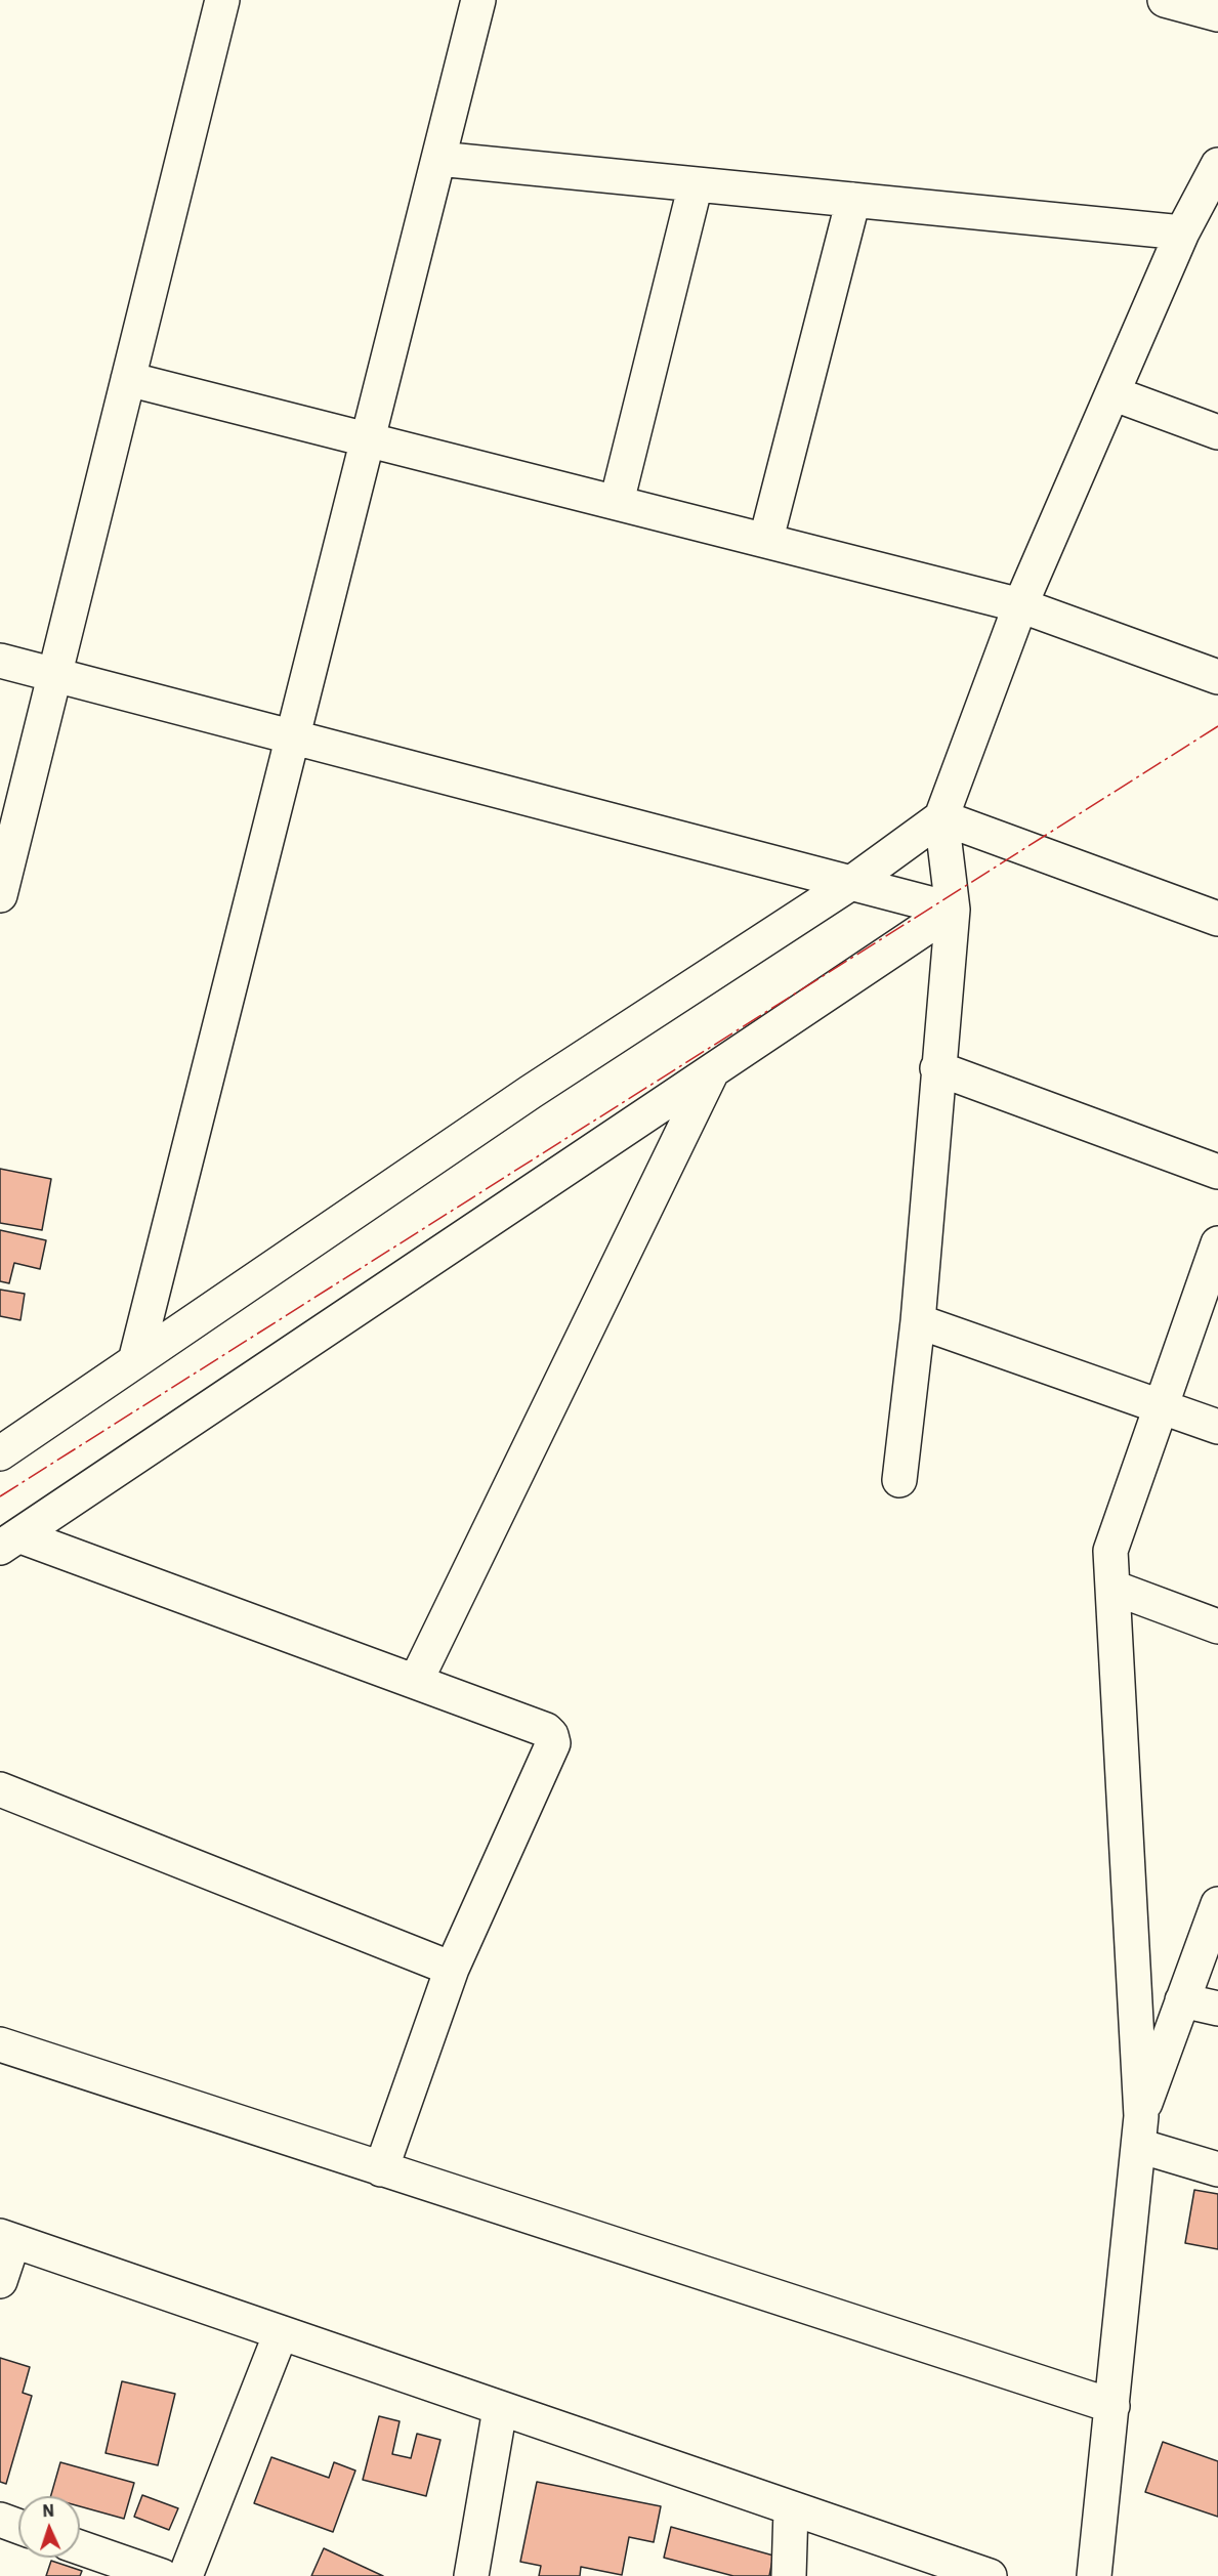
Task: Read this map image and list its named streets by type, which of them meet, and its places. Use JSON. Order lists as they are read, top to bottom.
{
  "north": "top"
}
